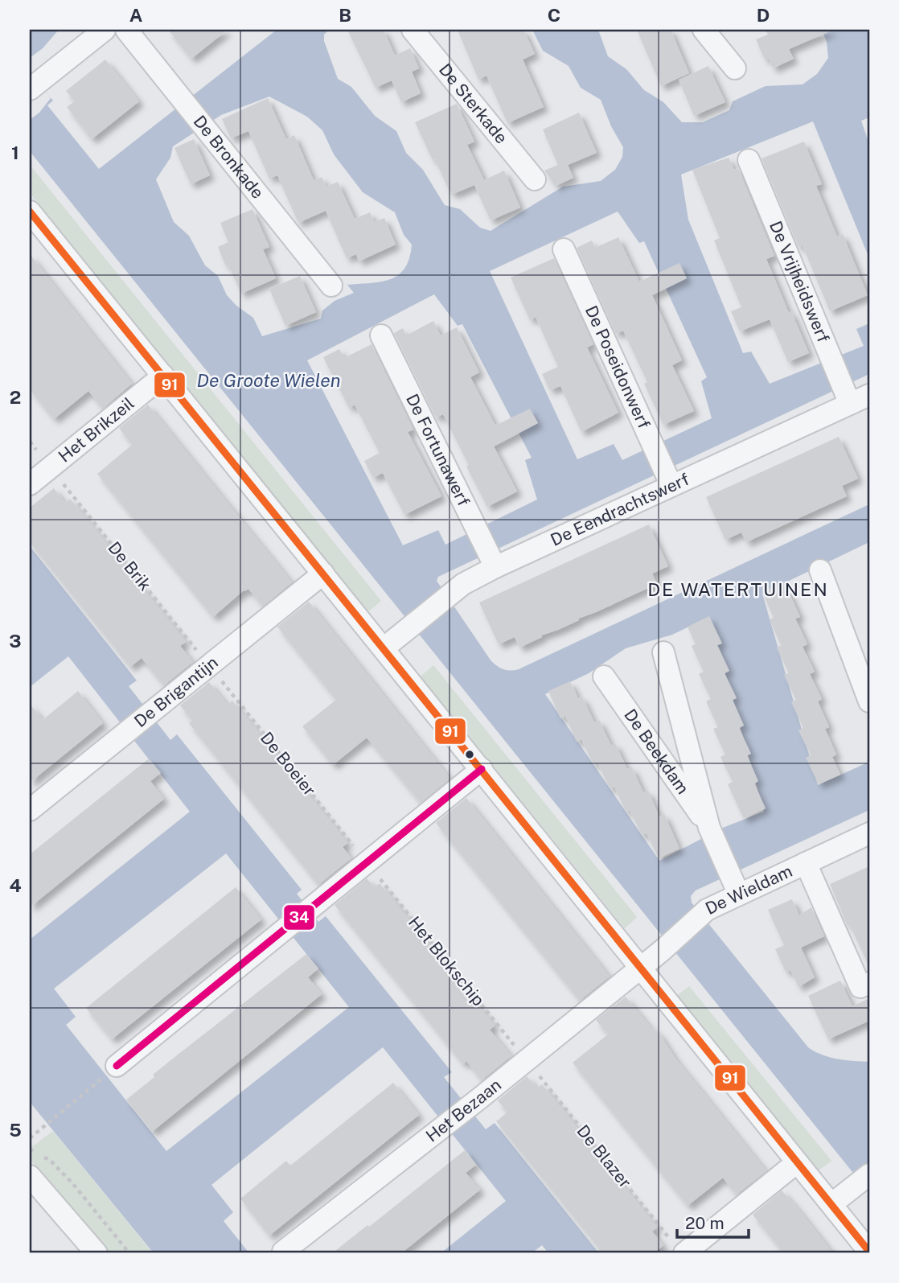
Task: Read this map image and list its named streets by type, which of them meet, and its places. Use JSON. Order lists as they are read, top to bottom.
{
  "streets": {
    "street": [
      "De Sterkade",
      "De Bronkade",
      "De Vrijheidswerf",
      "De Poseidonwerf",
      "Het Brikzeil",
      "De Fortunawerf",
      "De Eendrachtswerf",
      "De Brigantijn",
      "De Beekdam",
      "De Wieldam",
      "Het Bezaan"
    ],
    "path": [
      "De Brik",
      "De Boeier",
      "Het Blokschip",
      "De Blazer"
    ]
  },
  "crossings": [
    ["De Vrijheidswerf", "De Eendrachtswerf"],
    ["De Poseidonwerf", "De Eendrachtswerf"],
    ["Het Brikzeil", "De Brik"],
    ["De Fortunawerf", "De Eendrachtswerf"],
    ["De Brik", "De Brigantijn"],
    ["De Brik", "De Boeier"],
    ["De Brigantijn", "De Boeier"],
    ["De Beekdam", "De Wieldam"],
    ["De Boeier", "Het Blokschip"],
    ["De Wieldam", "Het Bezaan"],
    ["Het Blokschip", "Het Bezaan"],
    ["Het Blokschip", "De Blazer"],
    ["Het Bezaan", "De Blazer"]
  ],
  "districts": ["DE WATERTUINEN"],
  "water": ["De Groote Wielen"],
  "lines": ["transit line 91", "transit line 34"],
  "scale_bar": "20 m",
  "grid": {
    "columns": [
      "A",
      "B",
      "C",
      "D"
    ],
    "rows": [
      "1",
      "2",
      "3",
      "4",
      "5"
    ]
  }
}
